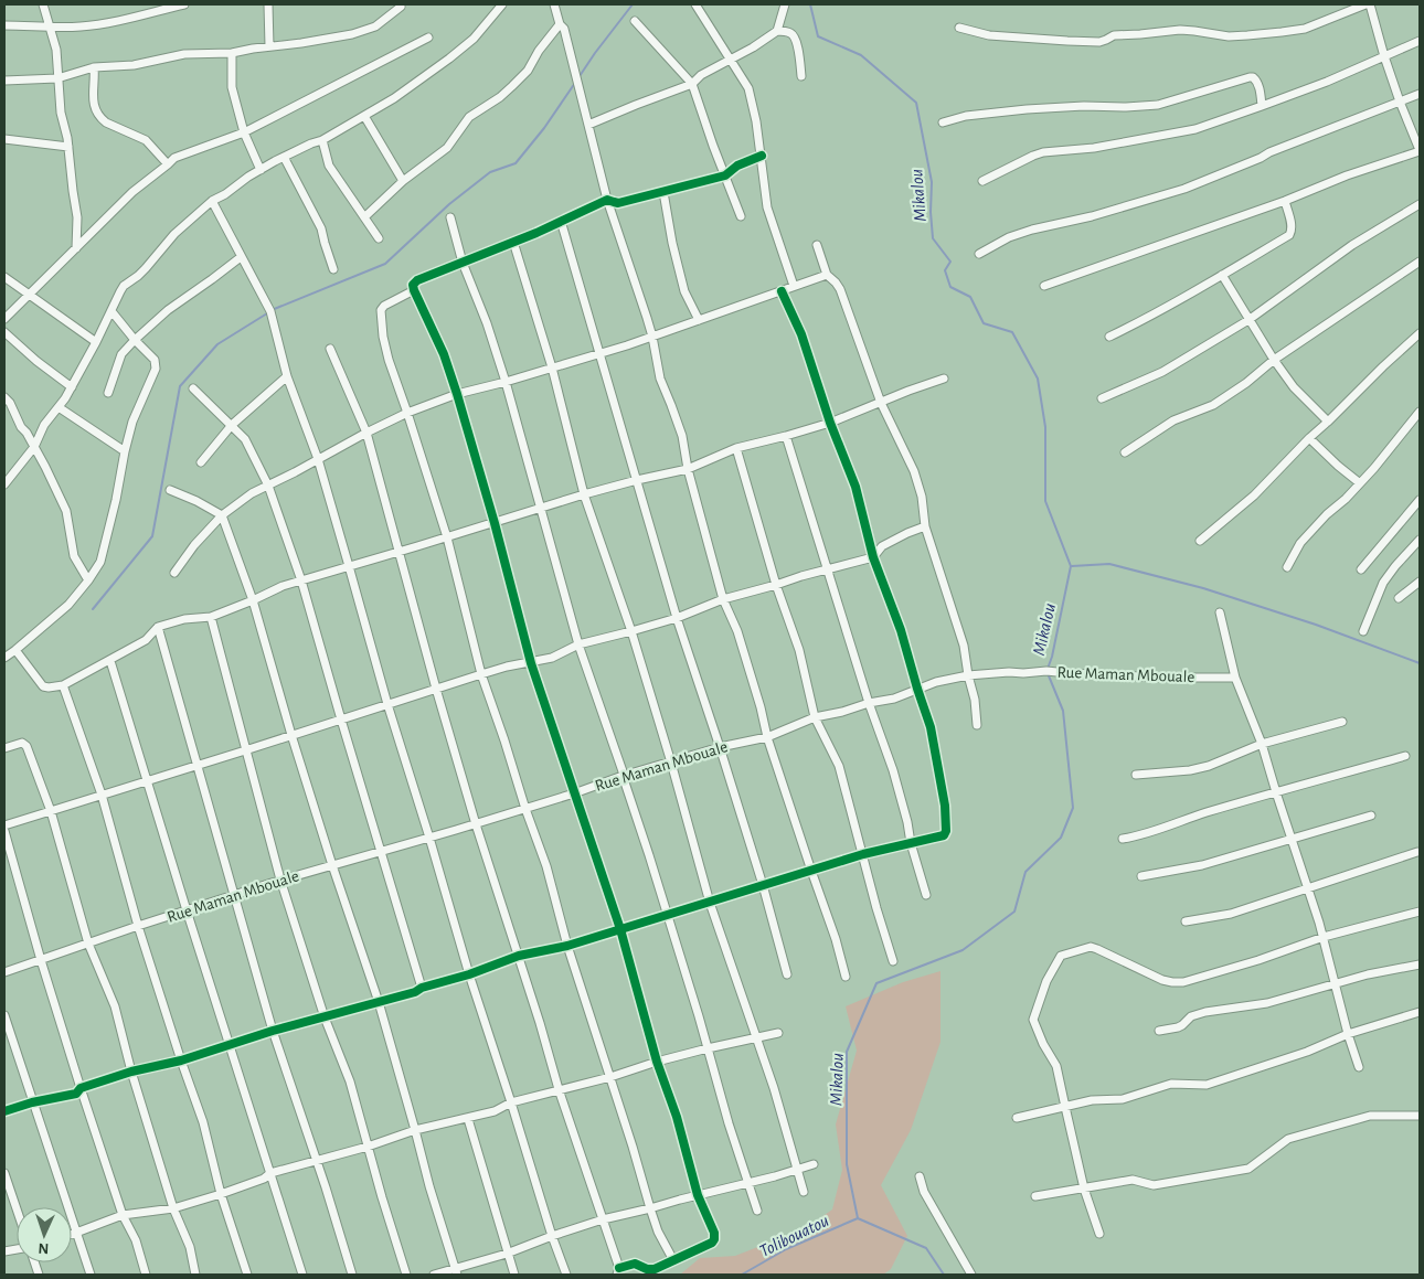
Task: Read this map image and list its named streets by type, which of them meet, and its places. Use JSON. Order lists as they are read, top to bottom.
{
  "streets": {
    "street": ["Rue Maman Mbouale"]
  },
  "water": ["Mikalou", "Tolibouatou"],
  "north": "bottom"
}
